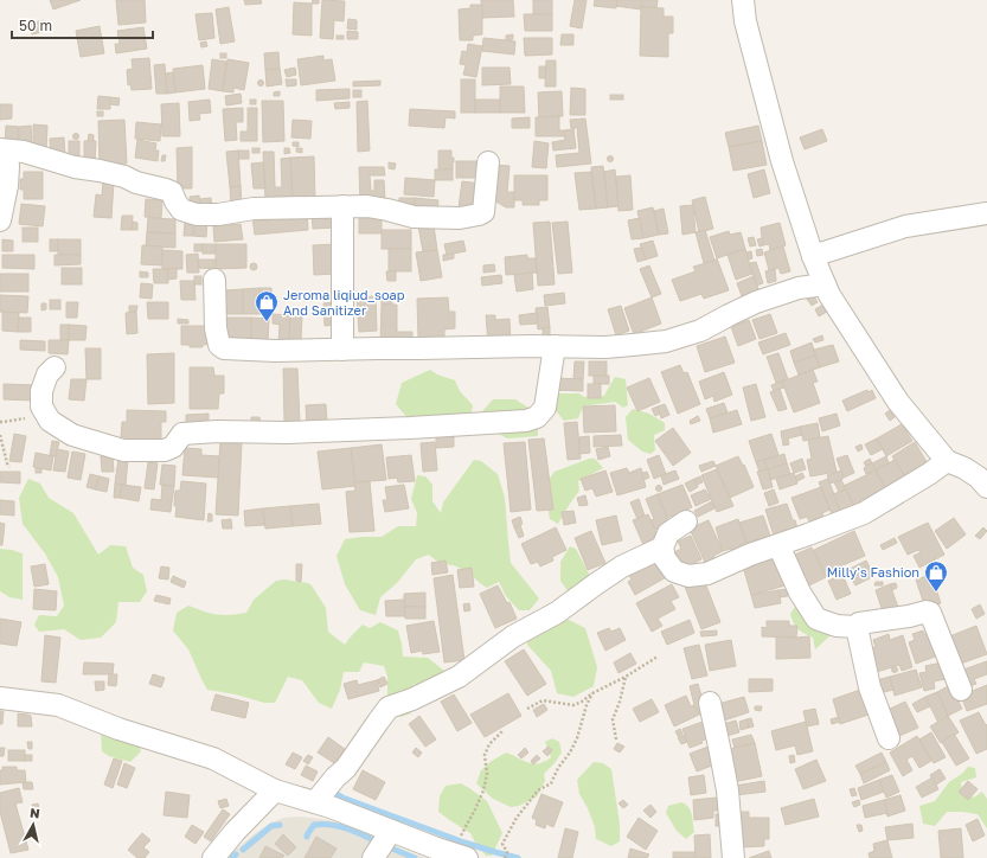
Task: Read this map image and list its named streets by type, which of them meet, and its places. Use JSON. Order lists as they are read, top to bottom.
{
  "places": {
    "shop": ["Jeroma liqiud_soap And Sanitizer", "Milly's Fashion"]
  },
  "scale_bar": "50 m",
  "north": "top"
}
